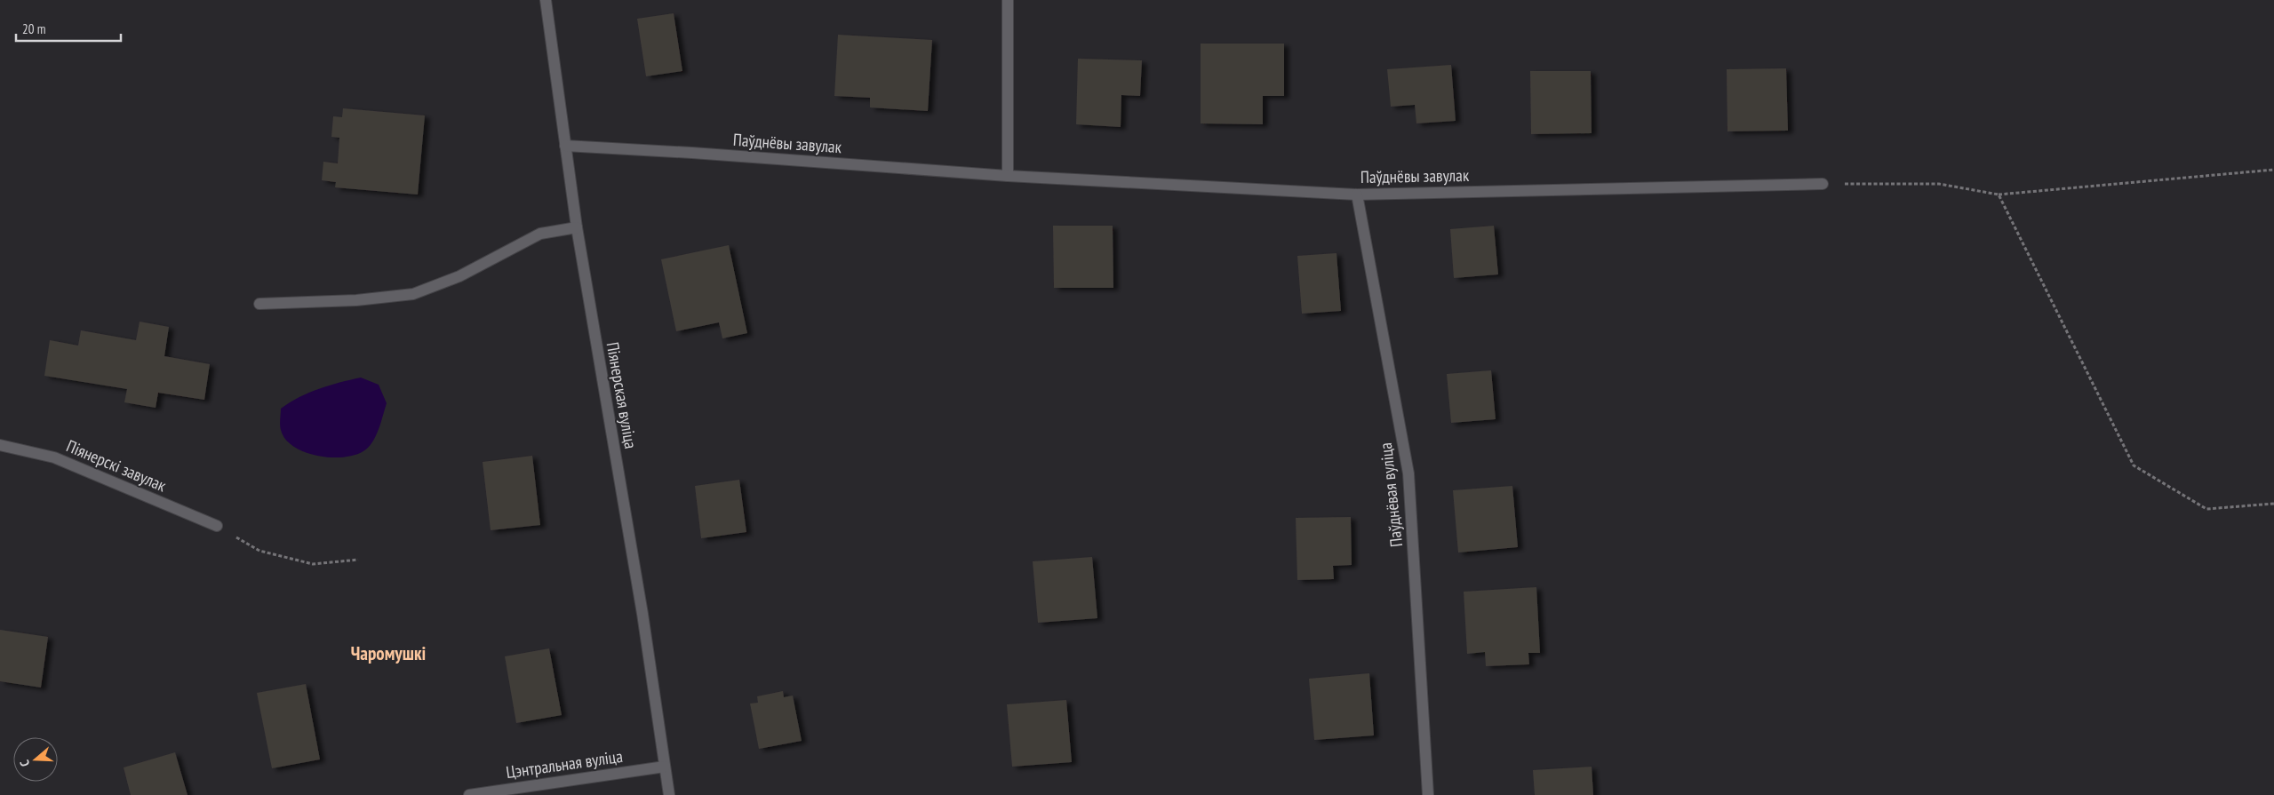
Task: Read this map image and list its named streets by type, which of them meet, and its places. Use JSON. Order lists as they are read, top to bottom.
{
  "streets": {
    "street": [
      "Паўднёвы завулак",
      "Піянерская вуліца",
      "Піянерскі завулак",
      "Паўднёвая вуліца",
      "Цэнтральная вуліца"
    ]
  },
  "crossings": [
    ["Паўднёвы завулак", "Піянерская вуліца"],
    ["Паўднёвы завулак", "Паўднёвая вуліца"],
    ["Піянерская вуліца", "Цэнтральная вуліца"]
  ],
  "districts": ["Чаромушкі"],
  "scale_bar": "20 m",
  "north": "left"
}
